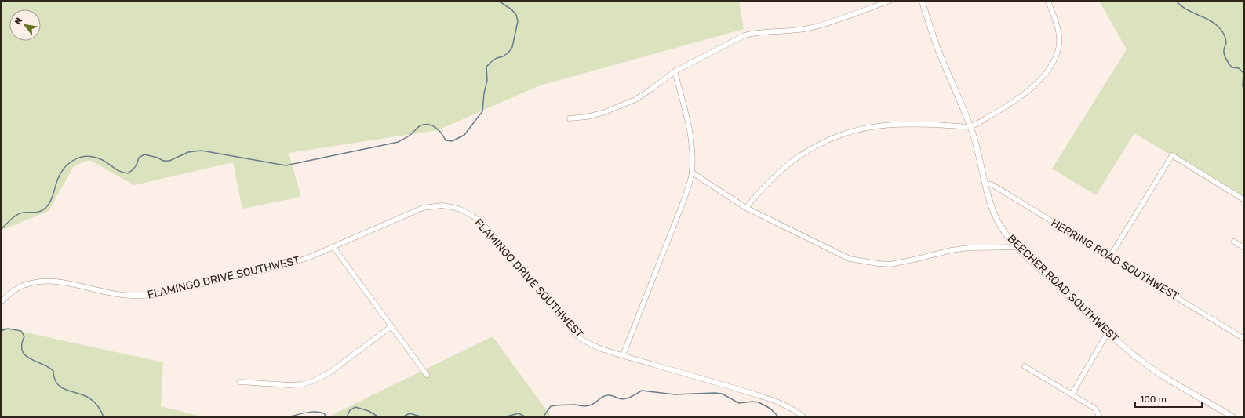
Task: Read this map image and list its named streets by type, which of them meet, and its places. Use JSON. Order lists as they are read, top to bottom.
{
  "streets": {
    "street": ["HERRING ROAD SOUTHWEST", "FLAMINGO DRIVE SOUTHWEST", "BEECHER ROAD SOUTHWEST"]
  },
  "crossings": [
    ["HERRING ROAD SOUTHWEST", "BEECHER ROAD SOUTHWEST"]
  ],
  "scale_bar": "100 m",
  "north": "top left"
}
